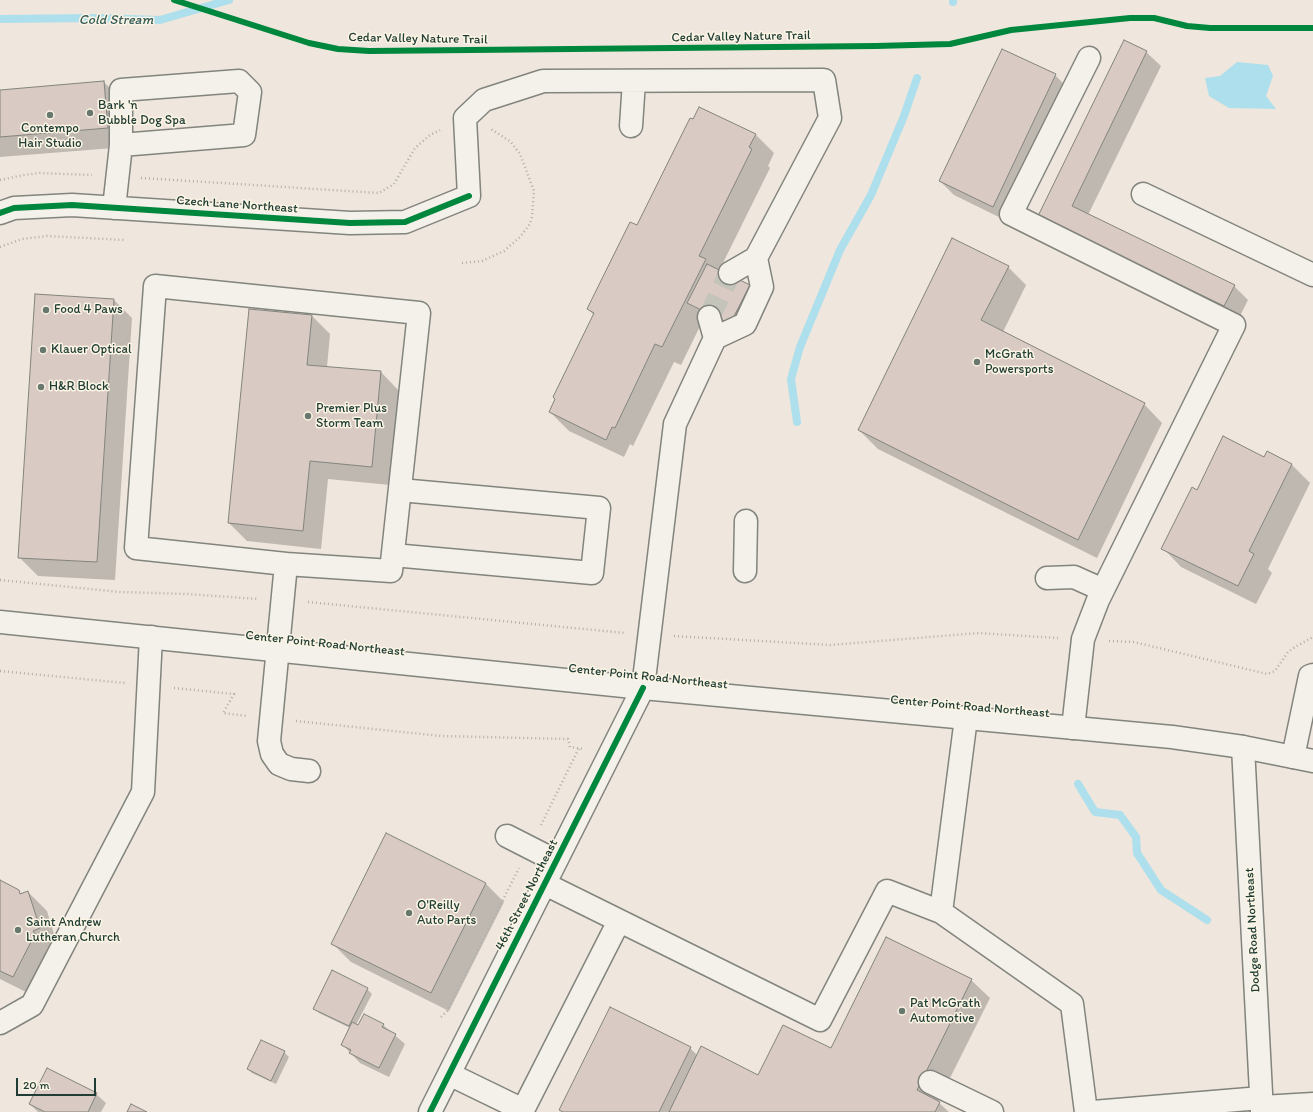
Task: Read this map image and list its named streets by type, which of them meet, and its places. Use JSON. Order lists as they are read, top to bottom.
{
  "streets": {
    "street": [
      "Czech Lane Northeast",
      "Center Point Road Northeast",
      "46th Street Northeast",
      "Dodge Road Northeast"
    ],
    "cycle path": ["Cedar Valley Nature Trail"]
  },
  "crossings": [
    ["Center Point Road Northeast", "46th Street Northeast"],
    ["Center Point Road Northeast", "Dodge Road Northeast"]
  ],
  "water": ["Cold Stream"],
  "places": [
    "Bark 'n Bubble Dog Spa",
    "Contempo Hair Studio",
    "Food 4 Paws",
    "Klauer Optical",
    "McGrath Powersports",
    "H&R Block",
    "Premier Plus Storm Team",
    "O'Reilly Auto Parts",
    "Saint Andrew Lutheran Church",
    "Pat McGrath Automotive"
  ],
  "scale_bar": "20 m"
}
